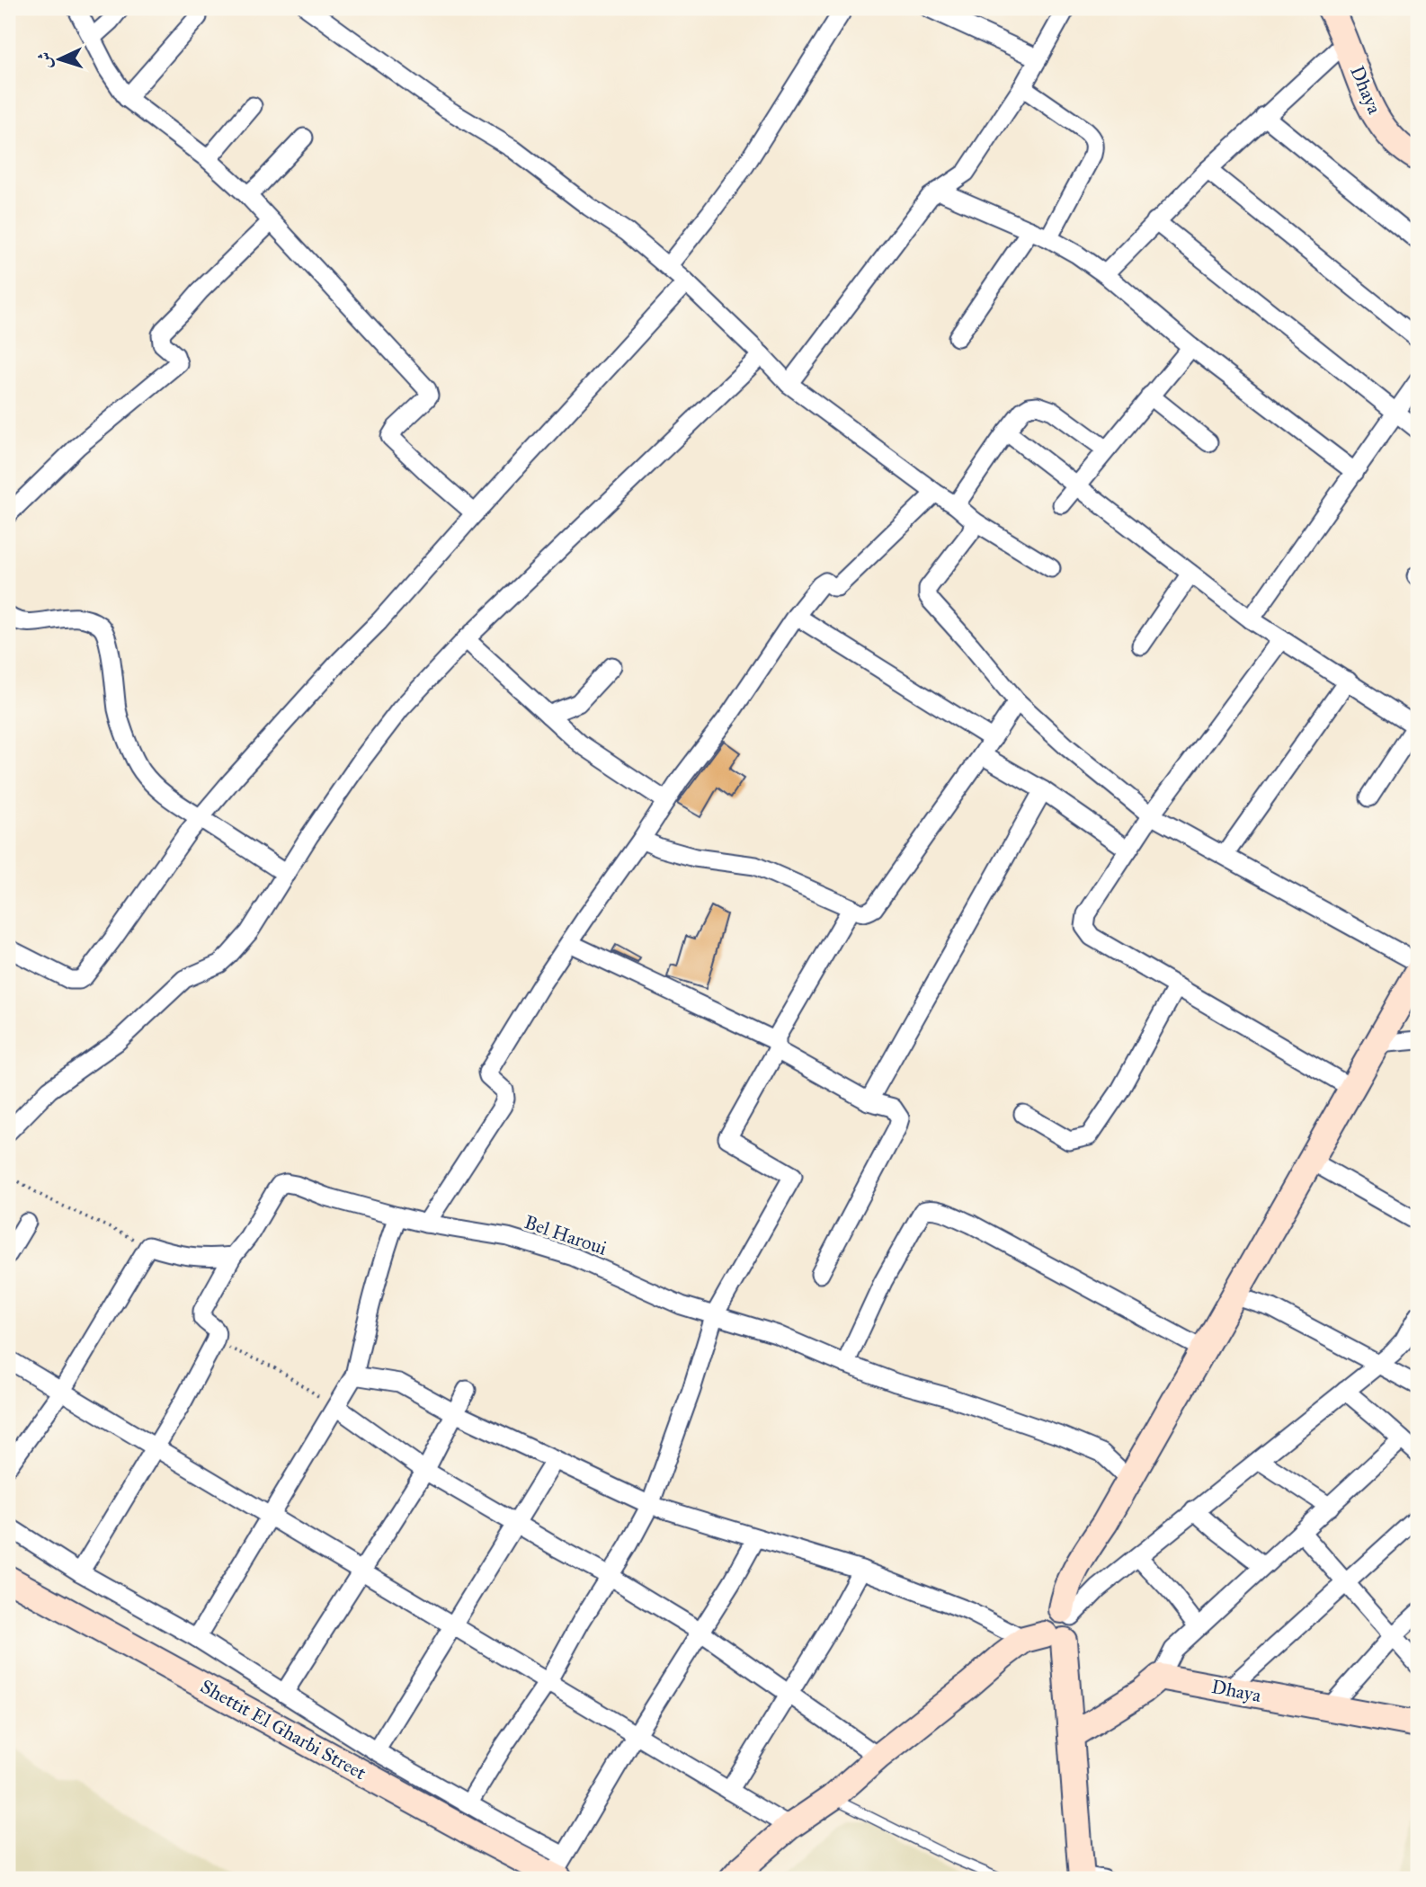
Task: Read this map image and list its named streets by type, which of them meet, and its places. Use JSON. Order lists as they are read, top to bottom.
{
  "streets": {
    "street": ["Dhaya", "Bel Haroui", "Shettit El Gharbi Street"]
  },
  "north": "left"
}
